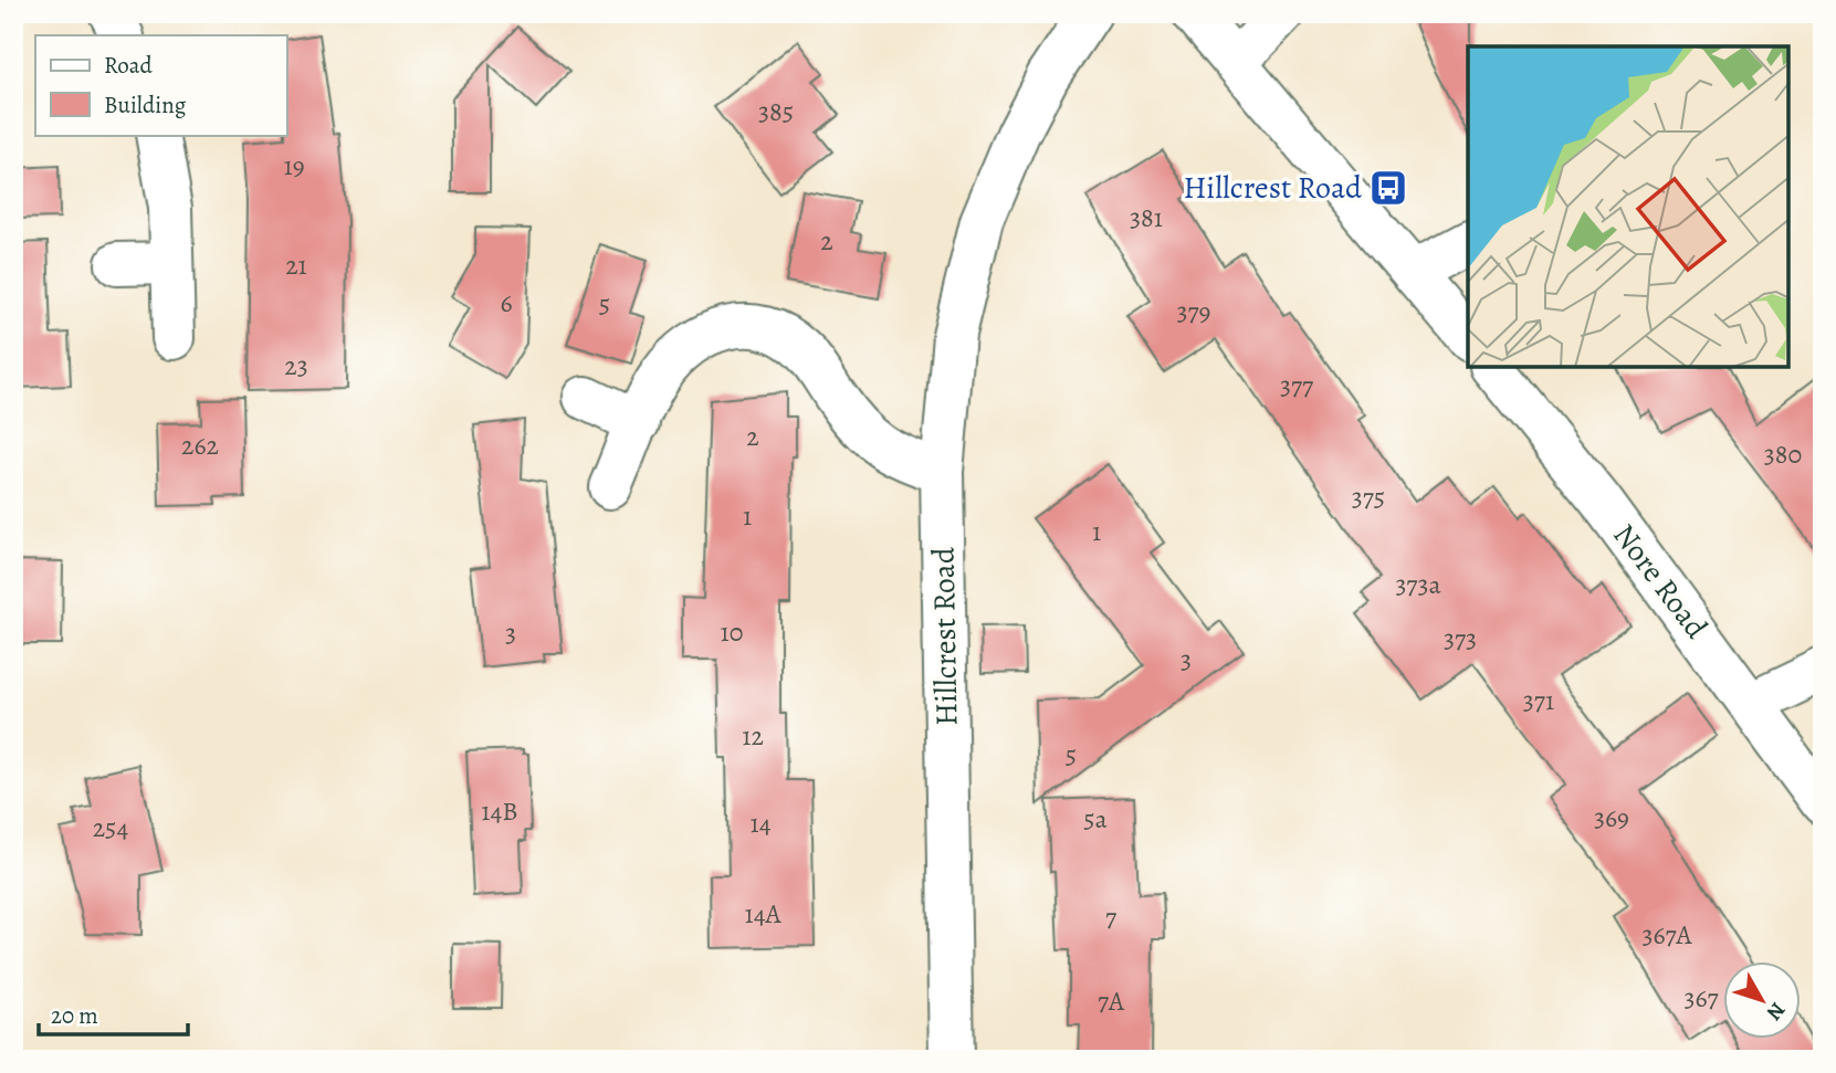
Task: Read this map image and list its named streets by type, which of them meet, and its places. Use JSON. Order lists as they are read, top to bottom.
{
  "streets": {
    "street": ["Nore Road", "Hillcrest Road"]
  },
  "places": {
    "bus stop": ["Hillcrest Road"]
  },
  "house_numbers": [
    "385",
    "19",
    "381",
    "2",
    "21",
    "6",
    "5",
    "379",
    "23",
    "377",
    "2",
    "262",
    "380",
    "375",
    "1",
    "1",
    "373a",
    "10",
    "3",
    "373",
    "3",
    "371",
    "12",
    "5",
    "14B",
    "369",
    "5a",
    "14",
    "254",
    "14A",
    "7",
    "367A",
    "367",
    "7A"
  ],
  "legend": ["Road", "Building"],
  "scale_bar": "20 m",
  "north": "bottom right"
}
